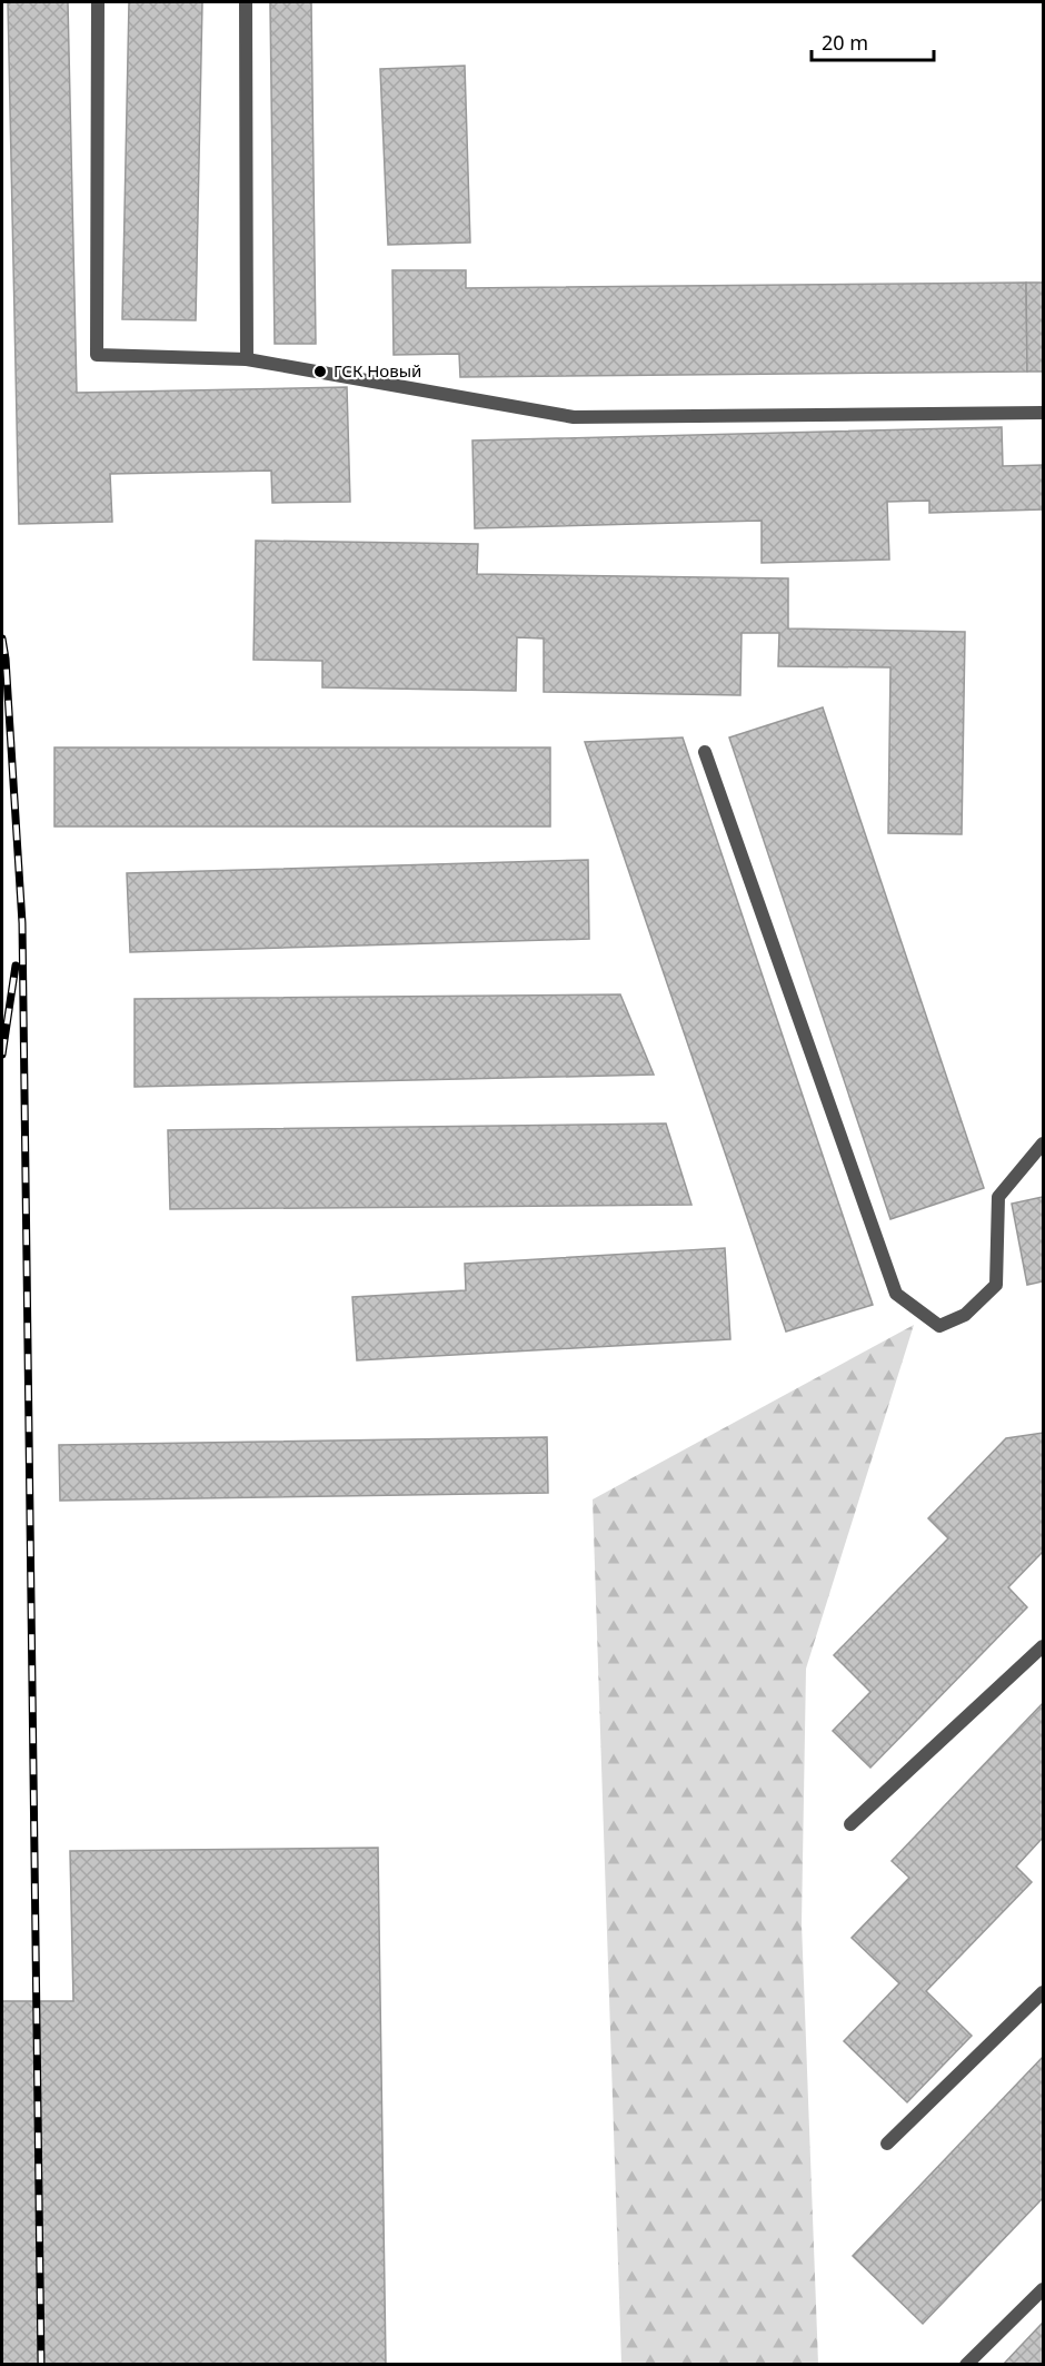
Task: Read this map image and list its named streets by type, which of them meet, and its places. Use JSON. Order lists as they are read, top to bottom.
{
  "places": ["ГСК Новый"],
  "scale_bar": "20 m"
}
